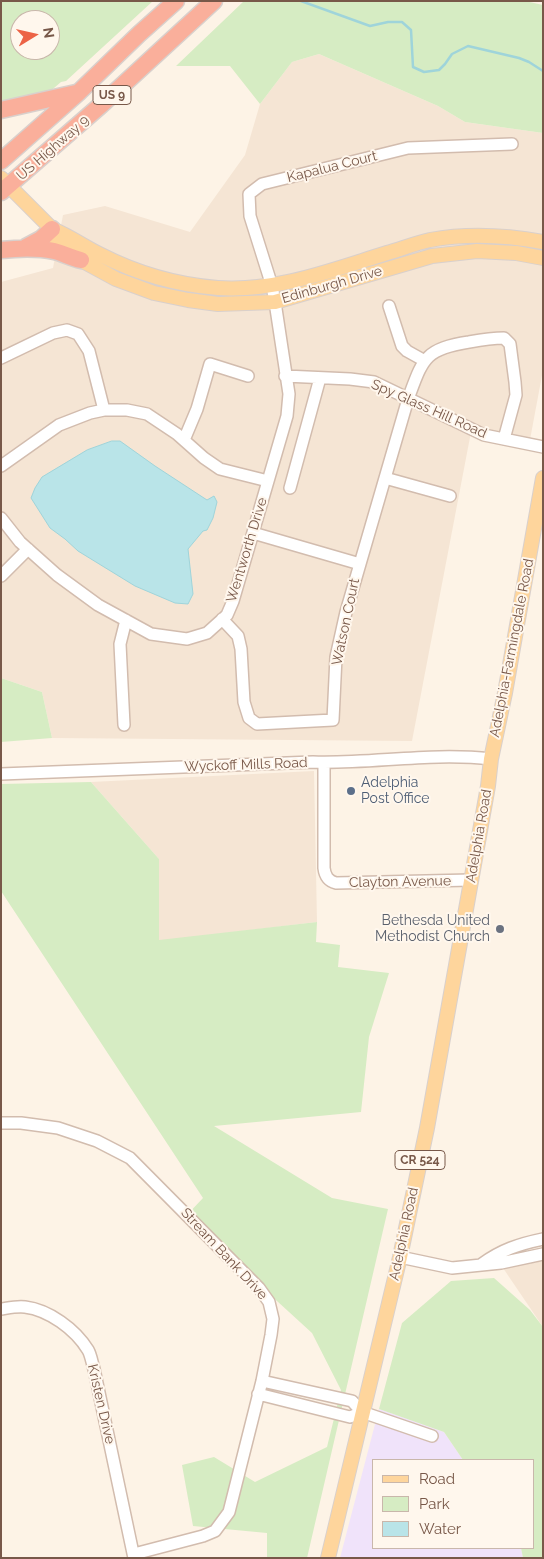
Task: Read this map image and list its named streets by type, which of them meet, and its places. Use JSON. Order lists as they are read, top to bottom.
{
  "streets": {
    "highway": ["US 9", "US Highway 9"],
    "main road": [
      "Edinburgh Drive",
      "Adelphia-Farmingdale Road",
      "Adelphia Road",
      "CR 524"
    ],
    "street": [
      "Kapalua Court",
      "Spy Glass Hill Road",
      "Wentworth Drive",
      "Watson Court",
      "Wyckoff Mills Road",
      "Clayton Avenue",
      "Stream Bank Drive",
      "Kristen Drive"
    ]
  },
  "crossings": [
    ["US Highway 9", "Edinburgh Drive"],
    ["Kapalua Court", "Edinburgh Drive"],
    ["Kapalua Court", "Wentworth Drive"],
    ["Edinburgh Drive", "Wentworth Drive"],
    ["Spy Glass Hill Road", "Wentworth Drive"],
    ["Spy Glass Hill Road", "Watson Court"],
    ["Wentworth Drive", "Watson Court"],
    ["Adelphia-Farmingdale Road", "Wyckoff Mills Road"],
    ["Adelphia-Farmingdale Road", "Adelphia Road"],
    ["Wyckoff Mills Road", "Adelphia Road"],
    ["Wyckoff Mills Road", "Clayton Avenue"],
    ["Adelphia Road", "Clayton Avenue"],
    ["Stream Bank Drive", "Kristen Drive"]
  ],
  "places": ["Adelphia Post Office", "Bethesda United Methodist Church"],
  "legend": ["Road", "Park", "Water"],
  "north": "right"
}
